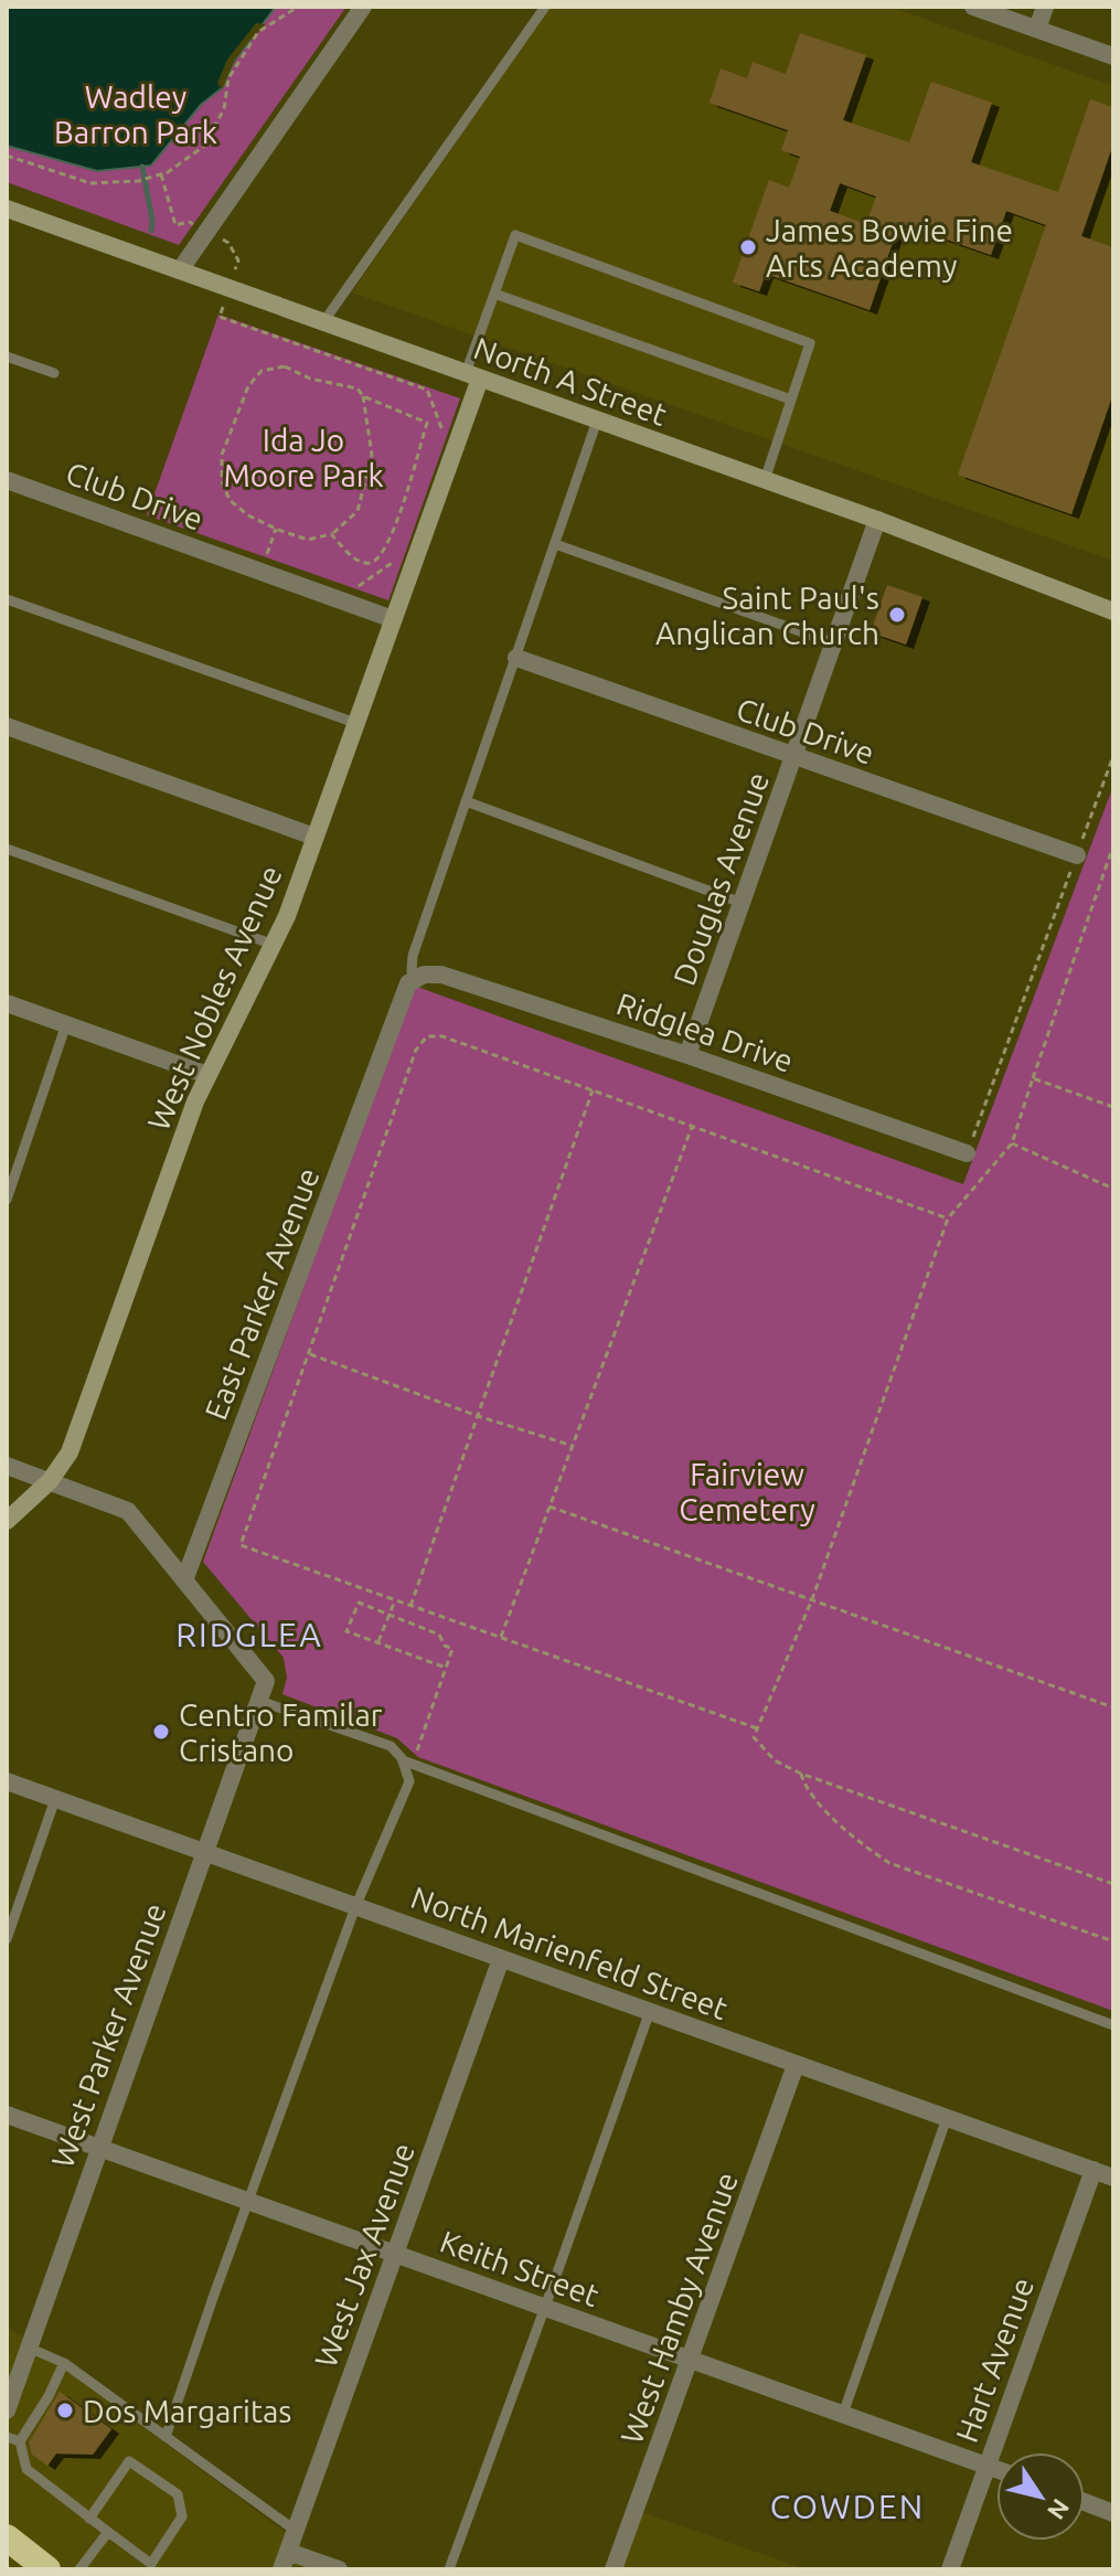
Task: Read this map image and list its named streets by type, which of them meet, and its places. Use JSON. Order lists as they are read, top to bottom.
{
  "streets": {
    "street": [
      "North A Street",
      "Club Drive",
      "Douglas Avenue",
      "West Nobles Avenue",
      "Ridglea Drive",
      "East Parker Avenue",
      "North Marienfeld Street",
      "West Parker Avenue",
      "West Jax Avenue",
      "Keith Street",
      "West Hamby Avenue",
      "Hart Avenue"
    ]
  },
  "crossings": [
    ["North A Street", "Douglas Avenue"],
    ["North A Street", "West Nobles Avenue"],
    ["Club Drive", "Douglas Avenue"],
    ["Club Drive", "West Nobles Avenue"],
    ["Douglas Avenue", "Ridglea Drive"],
    ["Ridglea Drive", "East Parker Avenue"],
    ["East Parker Avenue", "West Parker Avenue"],
    ["North Marienfeld Street", "West Parker Avenue"],
    ["North Marienfeld Street", "West Jax Avenue"],
    ["North Marienfeld Street", "West Hamby Avenue"],
    ["North Marienfeld Street", "Hart Avenue"],
    ["West Parker Avenue", "Keith Street"],
    ["West Jax Avenue", "Keith Street"],
    ["Keith Street", "West Hamby Avenue"],
    ["Keith Street", "Hart Avenue"]
  ],
  "districts": ["RIDGLEA", "COWDEN"],
  "parks": ["Wadley Barron Park", "Ida Jo Moore Park", "Fairview Cemetery"],
  "places": [
    "James Bowie Fine Arts Academy",
    "Saint Paul's Anglican Church",
    "Centro Familar Cristano",
    "Dos Margaritas"
  ],
  "north": "bottom right"
}
